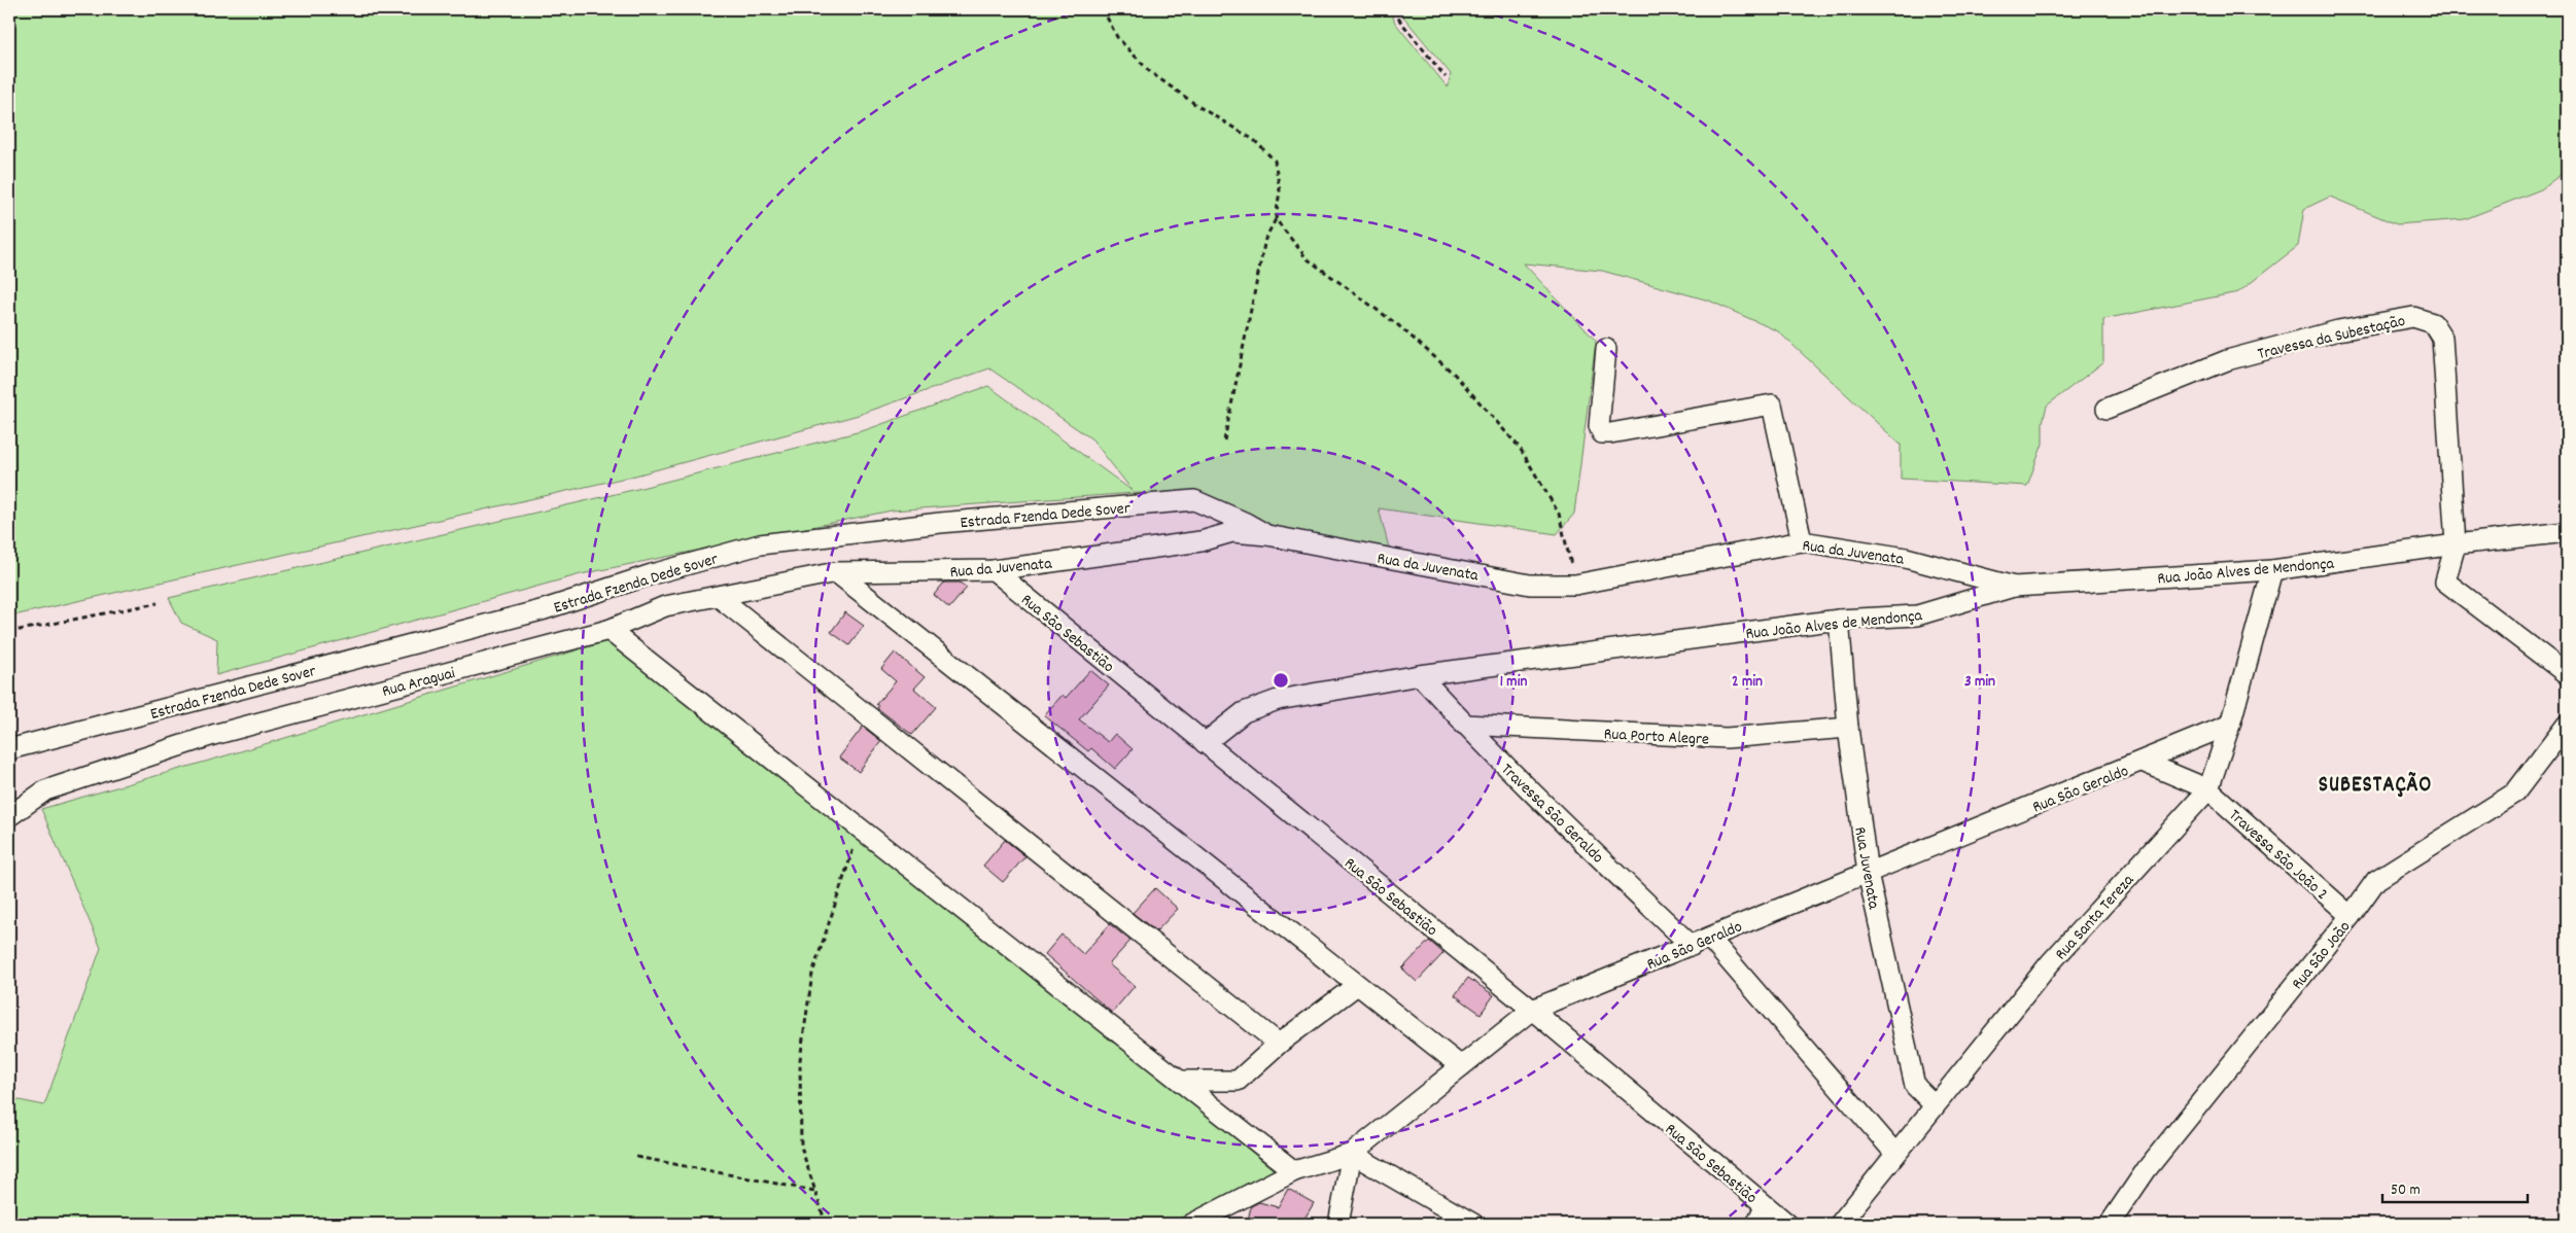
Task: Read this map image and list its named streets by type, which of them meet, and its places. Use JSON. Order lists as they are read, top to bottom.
{
  "streets": {
    "street": [
      "Travessa da Subestação",
      "Estrada Fzenda Dede Sover",
      "Rua da Juvenata",
      "Rua João Alves de Mendonça",
      "Rua São Sebastião",
      "Rua Araguai",
      "Rua Porto Alegre",
      "Rua São Geraldo",
      "Travessa São Geraldo",
      "Travessa São João 2",
      "Rua Juvenata",
      "Rua Santa Tereza",
      "Rua São João"
    ]
  },
  "crossings": [
    ["Travessa da Subestação", "Rua João Alves de Mendonça"],
    ["Estrada Fzenda Dede Sover", "Rua da Juvenata"],
    ["Rua da Juvenata", "Rua João Alves de Mendonça"],
    ["Rua da Juvenata", "Rua São Sebastião"],
    ["Rua da Juvenata", "Rua Araguai"],
    ["Rua João Alves de Mendonça", "Rua São Sebastião"],
    ["Rua João Alves de Mendonça", "Travessa São Geraldo"],
    ["Rua João Alves de Mendonça", "Rua Juvenata"],
    ["Rua João Alves de Mendonça", "Rua Santa Tereza"],
    ["Rua São Sebastião", "Rua São Geraldo"],
    ["Rua Porto Alegre", "Travessa São Geraldo"],
    ["Rua Porto Alegre", "Rua Juvenata"],
    ["Rua São Geraldo", "Travessa São Geraldo"],
    ["Rua São Geraldo", "Travessa São João 2"],
    ["Rua São Geraldo", "Rua Juvenata"],
    ["Rua São Geraldo", "Rua Santa Tereza"],
    ["Travessa São João 2", "Rua Santa Tereza"],
    ["Travessa São João 2", "Rua São João"],
    ["Rua Juvenata", "Rua Santa Tereza"]
  ],
  "districts": ["SUBESTAÇÃO"],
  "scale_bar": "50 m",
  "rings": ["1 min", "2 min", "3 min"]
}
